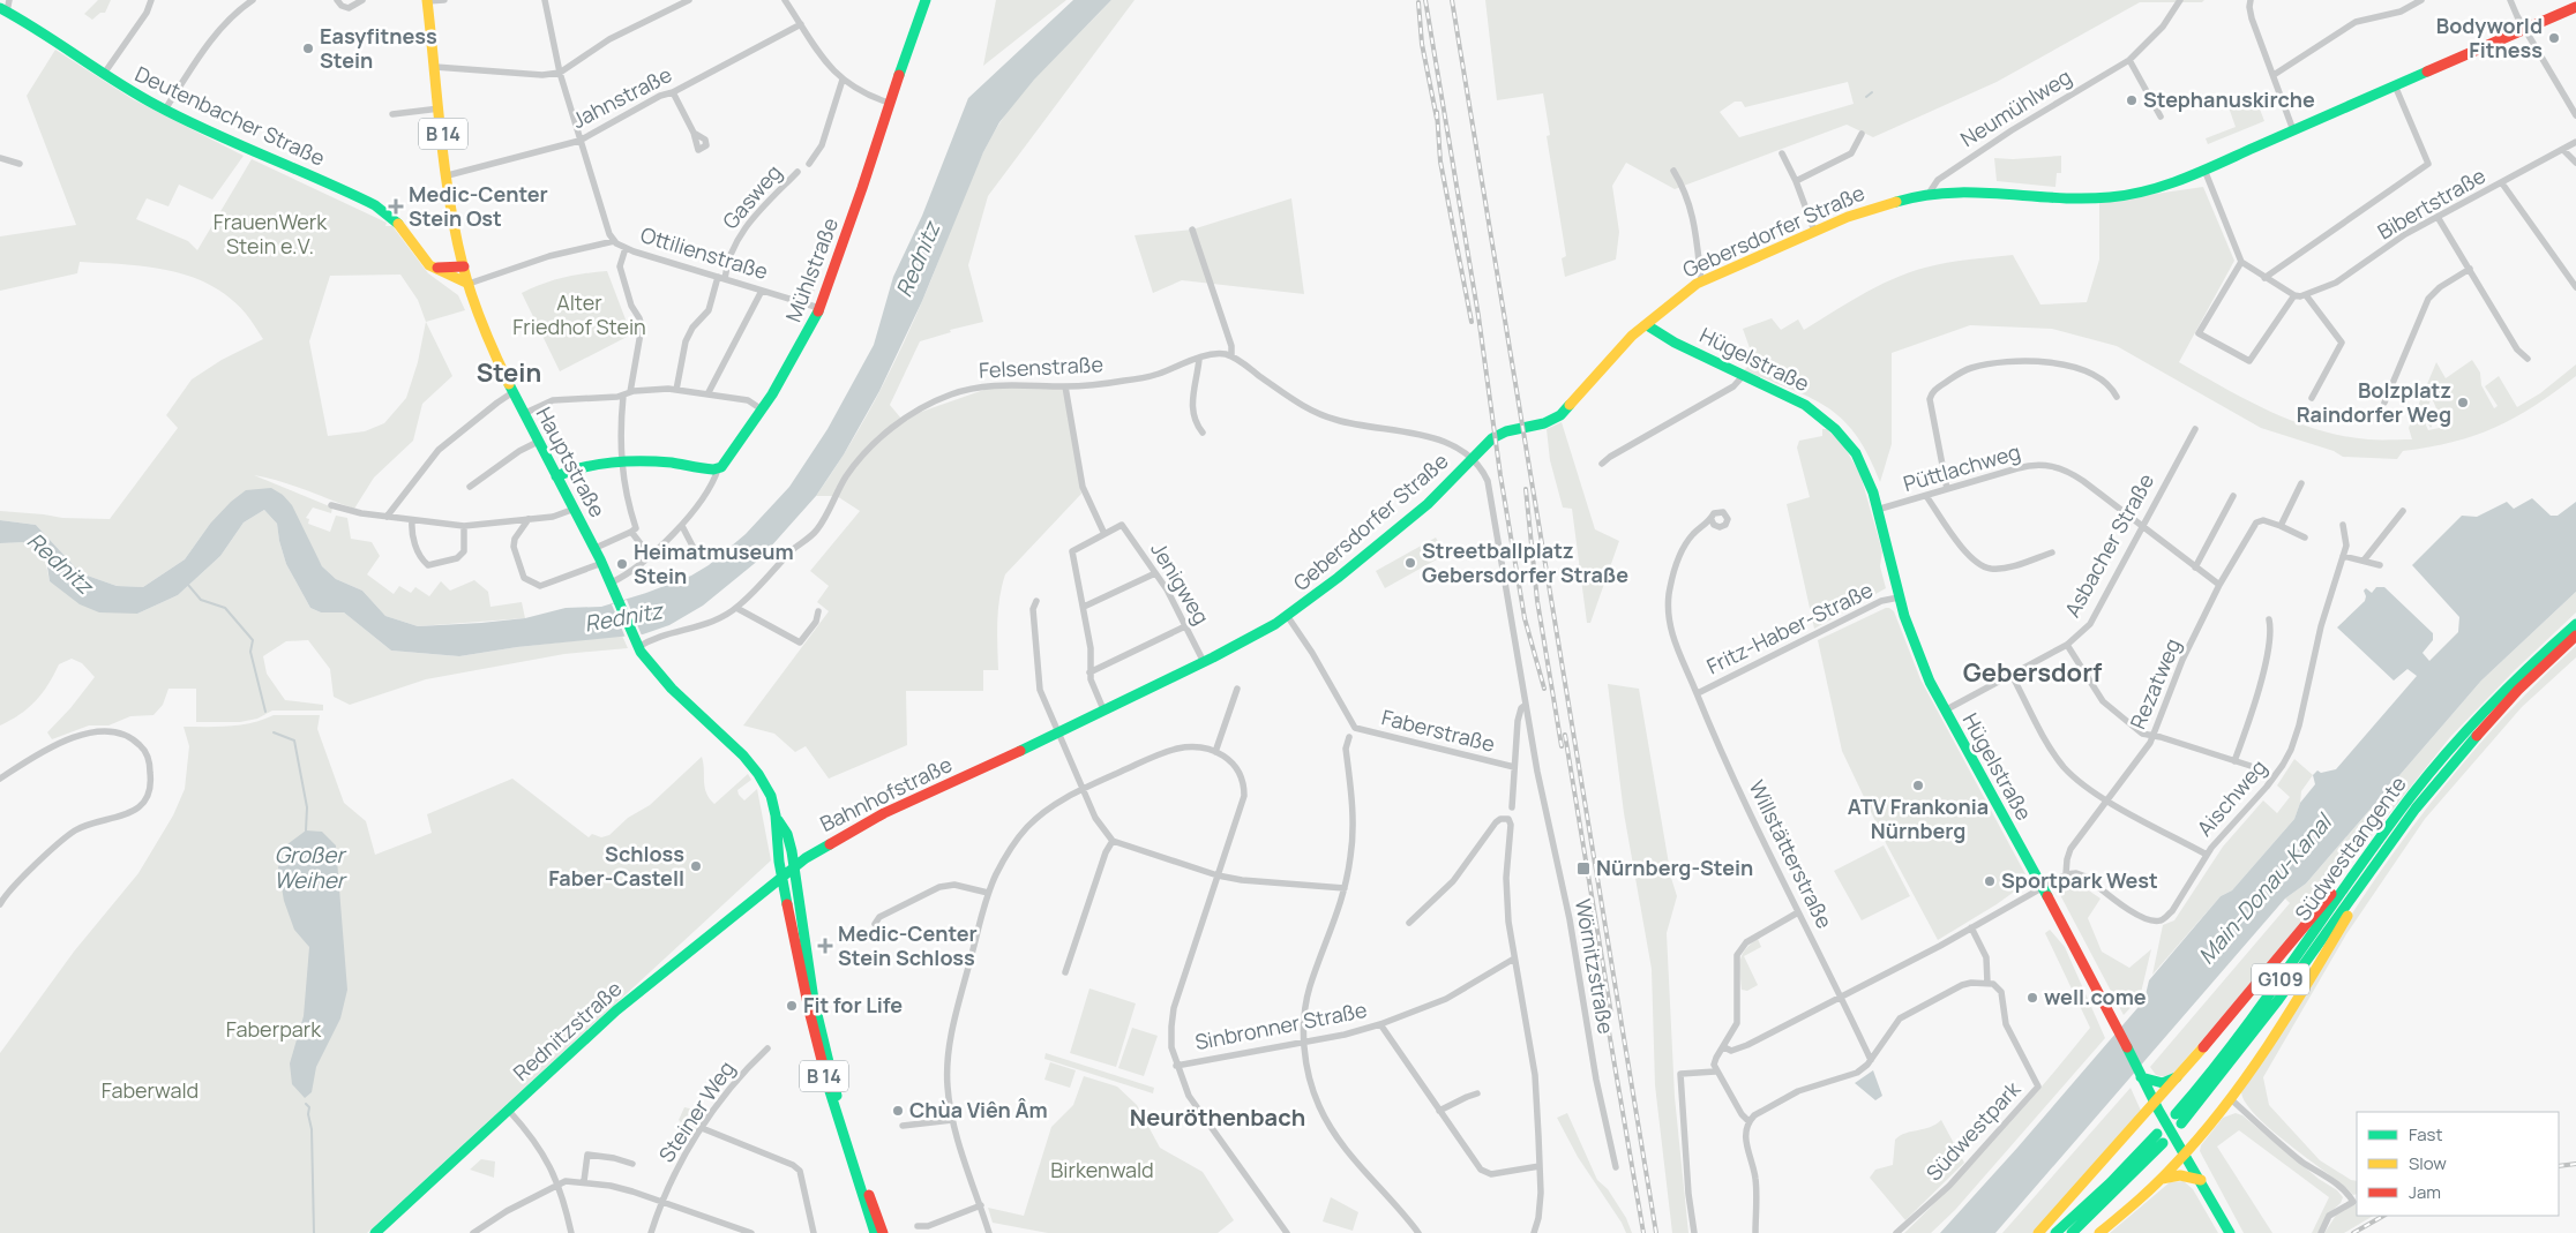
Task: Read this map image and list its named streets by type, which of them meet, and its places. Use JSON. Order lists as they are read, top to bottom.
{
  "streets": {
    "main road": [
      "Deutenbacher Straße",
      "B 14",
      "Gebersdorfer Straße",
      "Mühlstraße",
      "Hügelstraße",
      "Hauptstraße",
      "Bahnhofstraße",
      "Südwesttangente",
      "G109",
      "Rednitzstraße"
    ],
    "street": [
      "Jahnstraße",
      "Neumühlweg",
      "Gasweg",
      "Bibertstraße",
      "Ottilienstraße",
      "Felsenstraße",
      "Püttlachweg",
      "Asbacher Straße",
      "Jenigweg",
      "Fritz-Haber-Straße",
      "Rezatweg",
      "Faberstraße",
      "Aischweg",
      "Willstätterstraße",
      "Wörnitzstraße",
      "Sinbronner Straße",
      "Steiner Weg",
      "Südwestpark"
    ]
  },
  "crossings": [
    ["Jahnstraße", "Hauptstraße"],
    ["Neumühlweg", "Gebersdorfer Straße"],
    ["Deutenbacher Straße", "Hauptstraße"],
    ["B 14", "Felsenstraße"],
    ["B 14", "Hauptstraße"],
    ["B 14", "Bahnhofstraße"],
    ["B 14", "Rednitzstraße"],
    ["Gasweg", "Ottilienstraße"],
    ["Gebersdorfer Straße", "Hügelstraße"],
    ["Gebersdorfer Straße", "Jenigweg"],
    ["Gebersdorfer Straße", "Faberstraße"],
    ["Gebersdorfer Straße", "Bahnhofstraße"],
    ["Gebersdorfer Straße", "Wörnitzstraße"],
    ["Ottilienstraße", "Mühlstraße"],
    ["Mühlstraße", "Hauptstraße"],
    ["Hügelstraße", "Püttlachweg"],
    ["Hügelstraße", "Asbacher Straße"],
    ["Hügelstraße", "Fritz-Haber-Straße"],
    ["Felsenstraße", "Hauptstraße"],
    ["Püttlachweg", "Asbacher Straße"],
    ["Püttlachweg", "Rezatweg"],
    ["Fritz-Haber-Straße", "Willstätterstraße"],
    ["Rezatweg", "Aischweg"],
    ["Faberstraße", "Wörnitzstraße"],
    ["Bahnhofstraße", "Rednitzstraße"]
  ],
  "districts": ["Stein", "Gebersdorf", "Neuröthenbach"],
  "water": ["Rednitz", "Großer Weiher", "Main-Donau-Kanal"],
  "parks": [
    "FrauenWerk Stein e.V.",
    "Alter Friedhof Stein",
    "Faberpark",
    "Faberwald",
    "Birkenwald"
  ],
  "places": {
    "other": [
      "Bodyworld Fitness",
      "Easyfitness Stein",
      "Stephanuskirche",
      "Bolzplatz Raindorfer Weg",
      "Streetballplatz Gebersdorfer Straße",
      "Heimatmuseum Stein",
      "ATV Frankonia Nürnberg",
      "Schloss Faber-Castell",
      "Sportpark West",
      "well.come",
      "Fit for Life",
      "Chùa Viên Âm"
    ],
    "health": ["Medic-Center Stein Ost", "Medic-Center Stein Schloss"],
    "transit": ["Nürnberg-Stein"]
  },
  "legend": ["Fast", "Slow", "Jam"]
}
